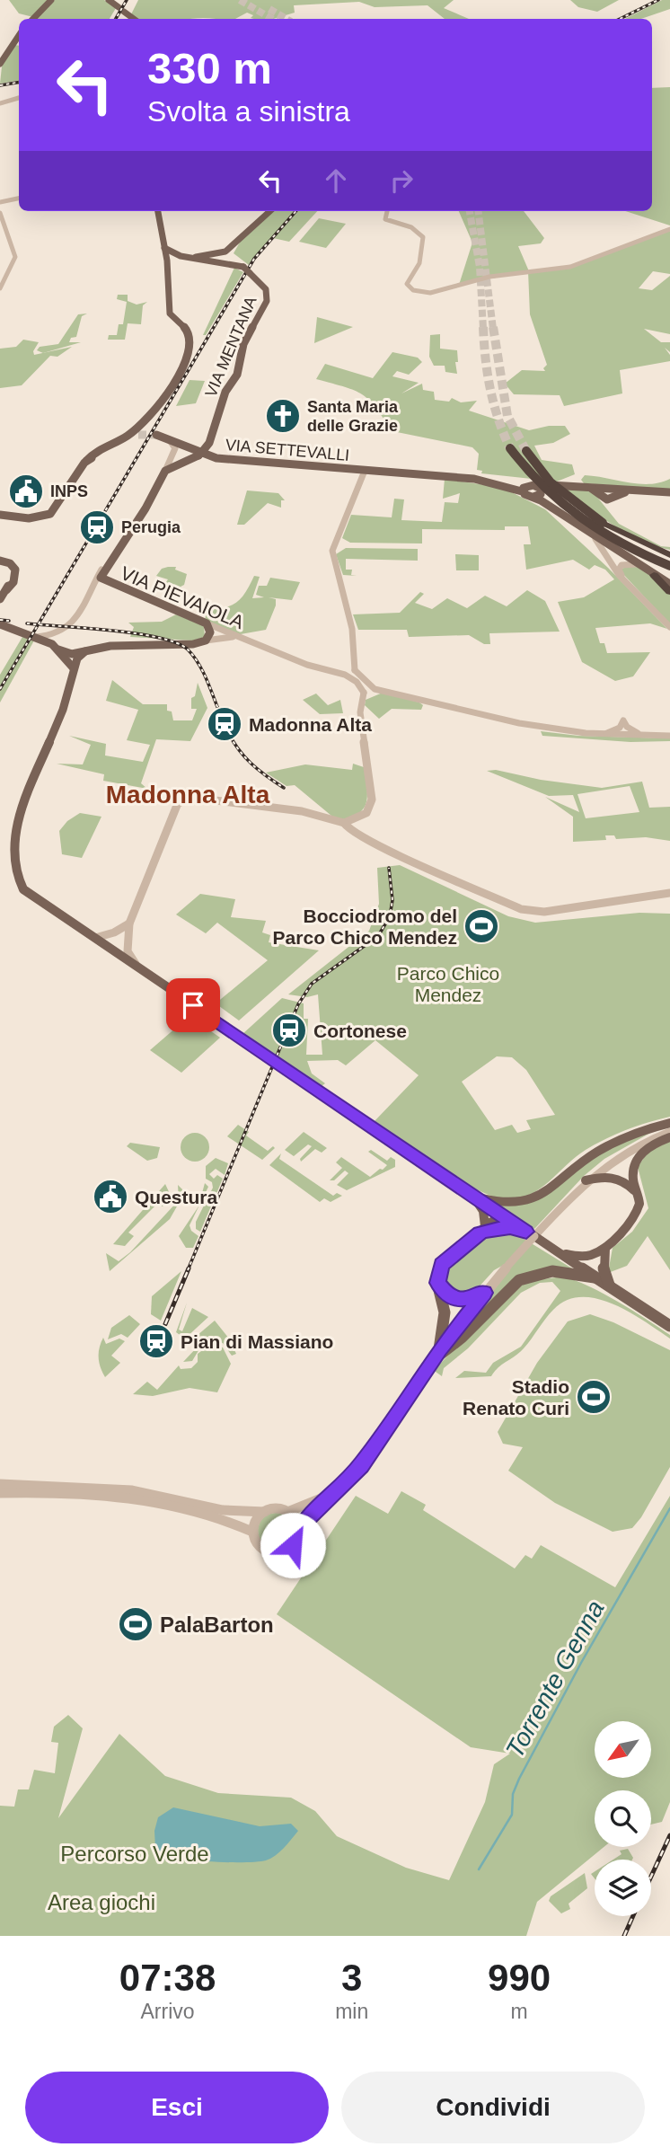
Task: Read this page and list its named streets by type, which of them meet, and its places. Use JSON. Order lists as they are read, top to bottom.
{
  "streets": {
    "main road": ["VIA MENTANA", "VIA SETTEVALLI", "VIA PIEVAIOLA"]
  },
  "districts": ["Madonna Alta"],
  "water": ["Torrente Genna"],
  "parks": ["Parco Chico Mendez", "Percorso Verde", "Area giochi"],
  "places": {
    "church": ["Santa Maria delle Grazie"],
    "public building": ["INPS", "Questura"],
    "station": [
      "Perugia",
      "Madonna Alta",
      "Cortonese",
      "Pian di Massiano"
    ],
    "sports": ["Bocciodromo del Parco Chico Mendez", "Stadio Renato Curi", "PalaBarton"]
  },
  "north": "bottom left",
  "page": {
    "turn": ["330 m", "Svolta a sinistra"],
    "eta": [
      "07:38",
      "Arrivo",
      "3",
      "min",
      "990",
      "m"
    ],
    "buttons": ["Esci", "Condividi"]
  }
}
